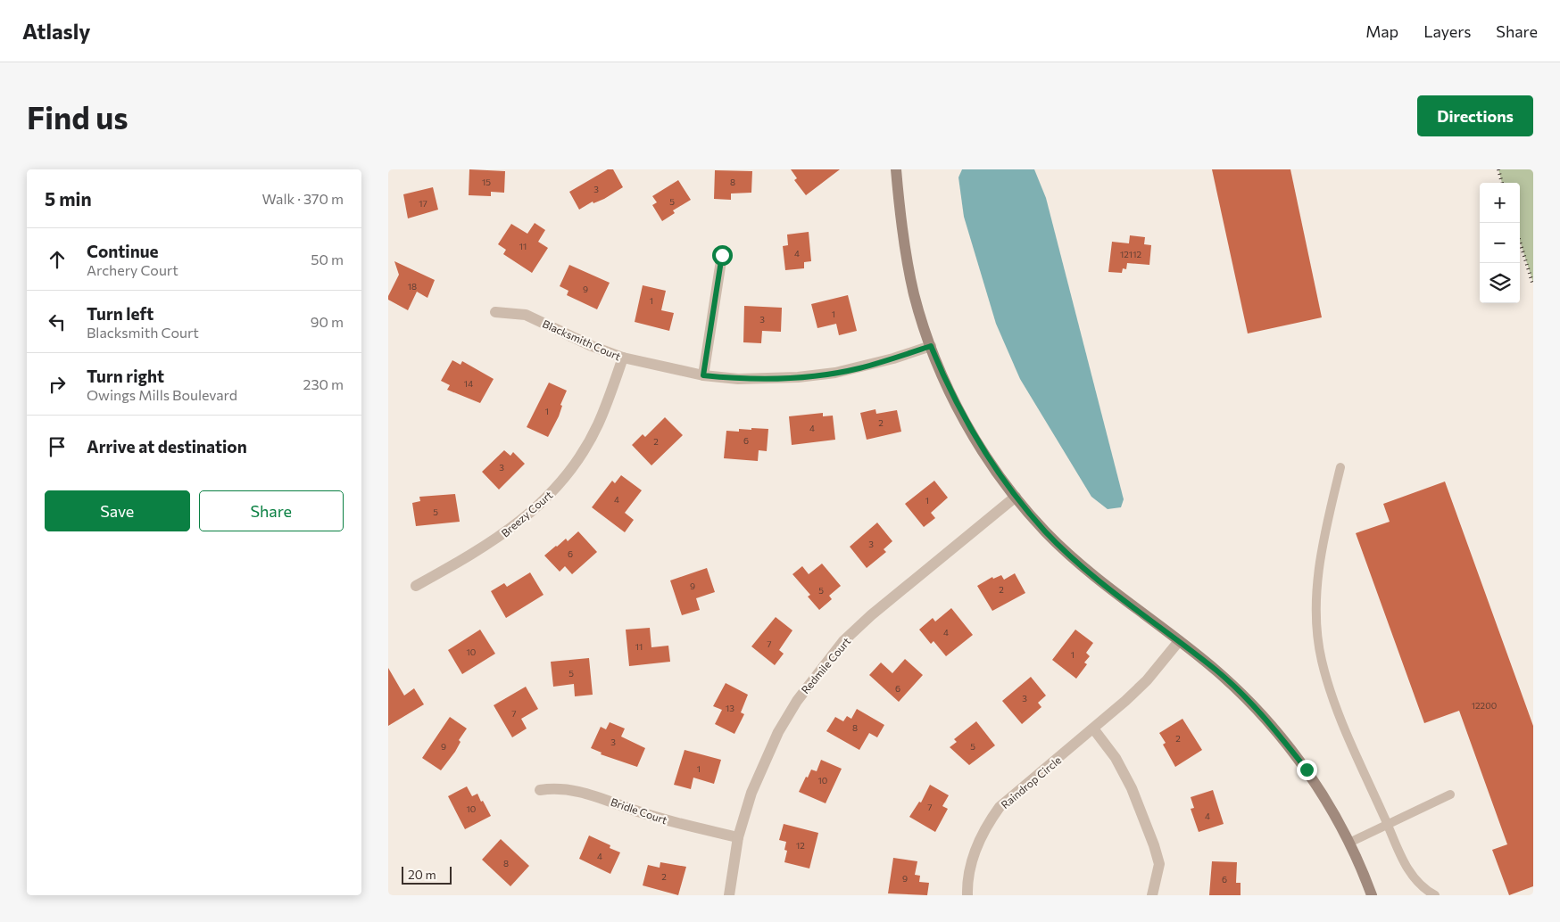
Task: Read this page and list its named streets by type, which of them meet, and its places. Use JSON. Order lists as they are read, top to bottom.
{
  "streets": {
    "street": [
      "Blacksmith Court",
      "Breezy Court",
      "Redmile Court",
      "Raindrop Circle",
      "Bridle Court"
    ]
  },
  "crossings": [
    ["Blacksmith Court", "Breezy Court"],
    ["Redmile Court", "Bridle Court"]
  ],
  "house_numbers": [
    "15",
    "8",
    "3",
    "5",
    "17",
    "11",
    "4",
    "12112",
    "18",
    "9",
    "1",
    "1",
    "3",
    "14",
    "1",
    "2",
    "4",
    "6",
    "2",
    "3",
    "4",
    "1",
    "5",
    "3",
    "6",
    "9",
    "2",
    "5",
    "4",
    "7",
    "11",
    "10",
    "1",
    "5",
    "6",
    "3",
    "12200",
    "13",
    "7",
    "8",
    "2",
    "3",
    "9",
    "5",
    "1",
    "10",
    "7",
    "10",
    "4",
    "12",
    "4",
    "8",
    "2",
    "9",
    "6"
  ],
  "scale_bar": "20 m",
  "page": {
    "header": "Atlasly",
    "nav": ["Map", "Layers", "Share"],
    "buttons": [
      "Directions",
      ["Save", "Share"]
    ],
    "title": "Find us",
    "heading": ["5 min", "Walk · 370 m"],
    "map_buttons": ["+", "−"],
    "list": [
      ["Continue", "Archery Court", "50 m"],
      ["Turn left", "Blacksmith Court", "90 m"],
      ["Turn right", "Owings Mills Boulevard", "230 m"],
      "Arrive at destination"
    ],
    "scale": "20 m"
  }
}
